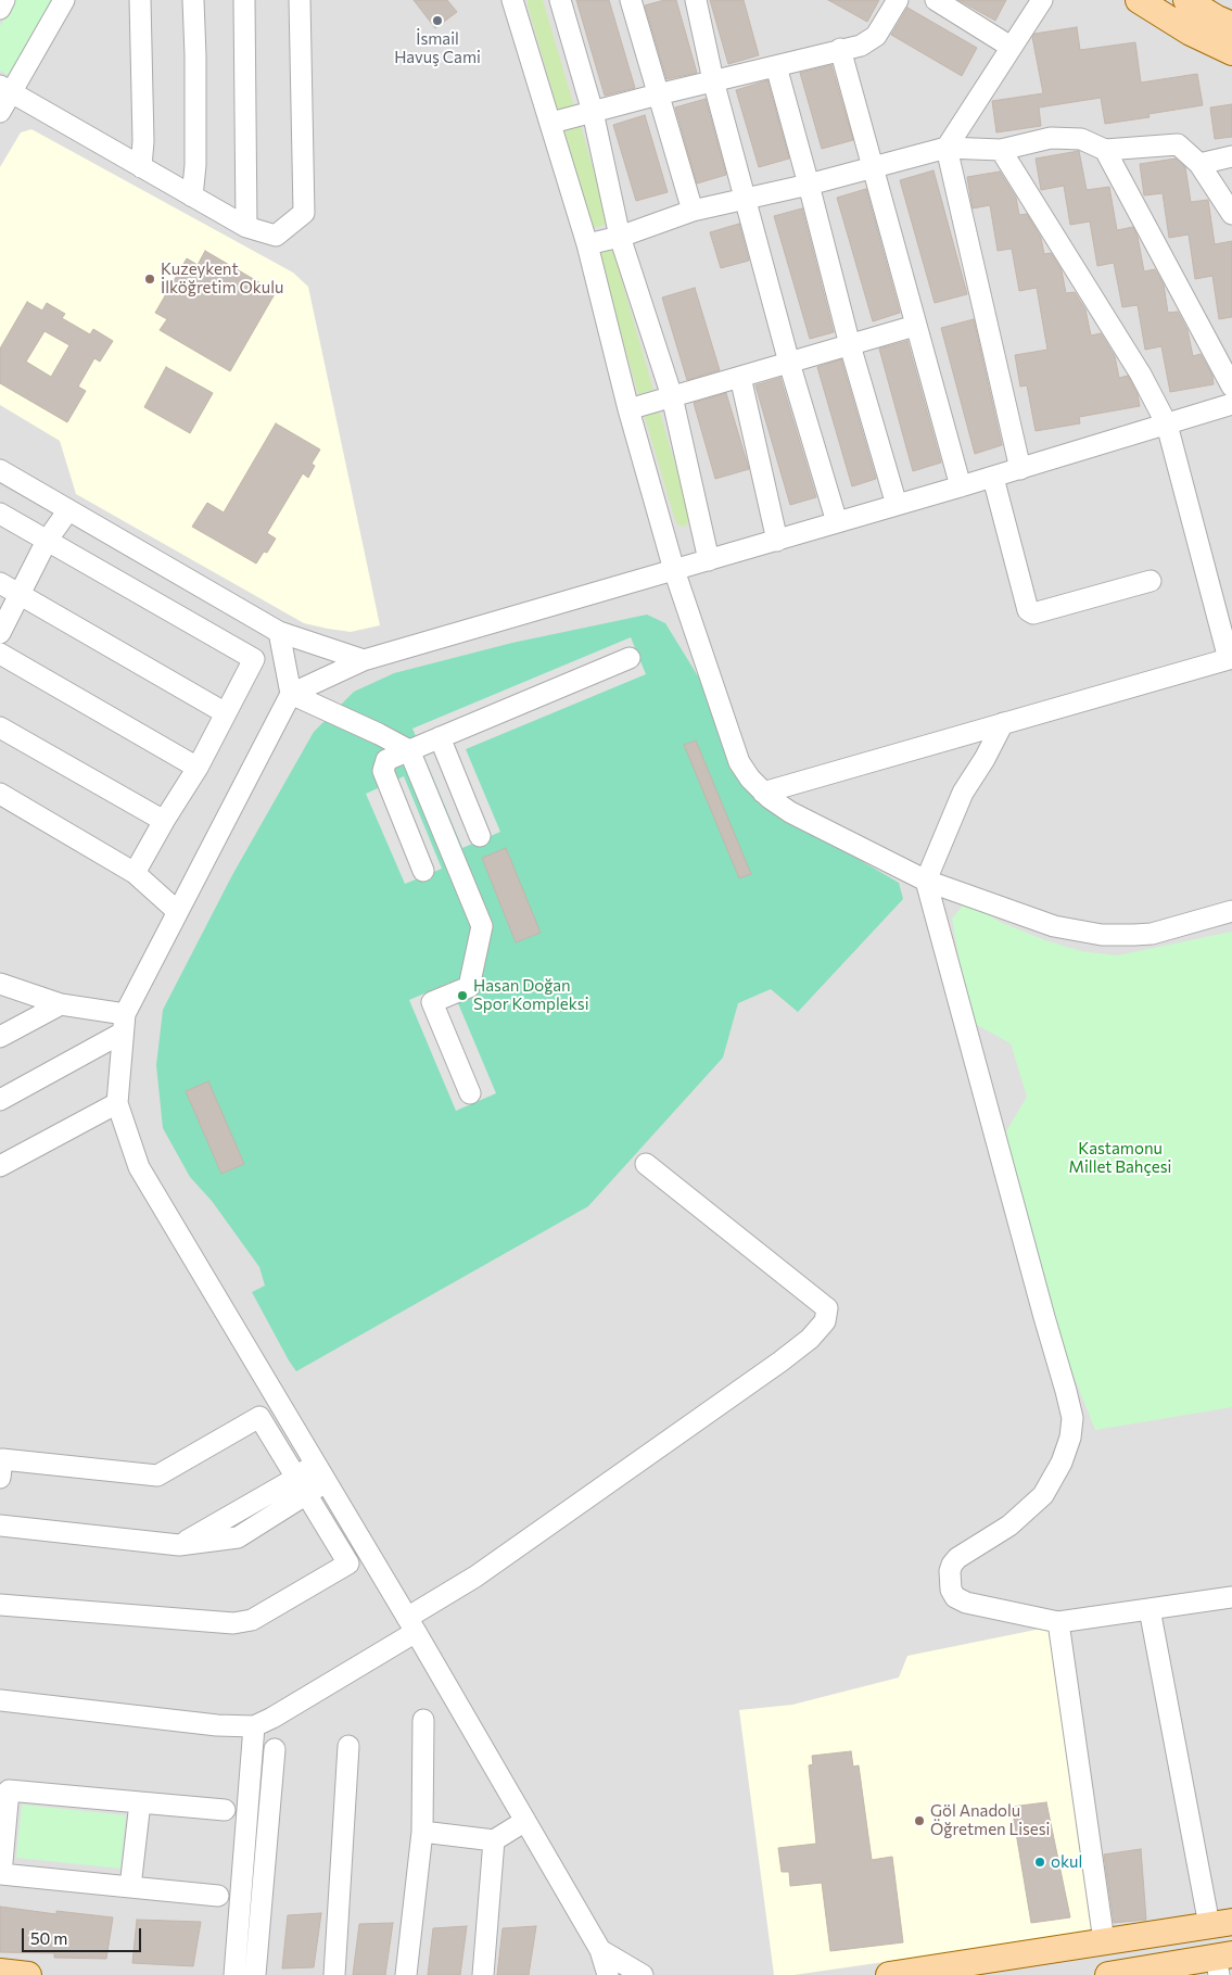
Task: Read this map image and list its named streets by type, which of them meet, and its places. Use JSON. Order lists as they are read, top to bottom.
{
  "parks": ["Kastamonu Millet Bahçesi"],
  "places": [
    "İsmail Havuş Cami",
    "Kuzeykent İlköğretim Okulu",
    "Hasan Doğan Spor Kompleksi",
    "Göl Anadolu Öğretmen Lisesi",
    "okul"
  ],
  "scale_bar": "50 m"
}
